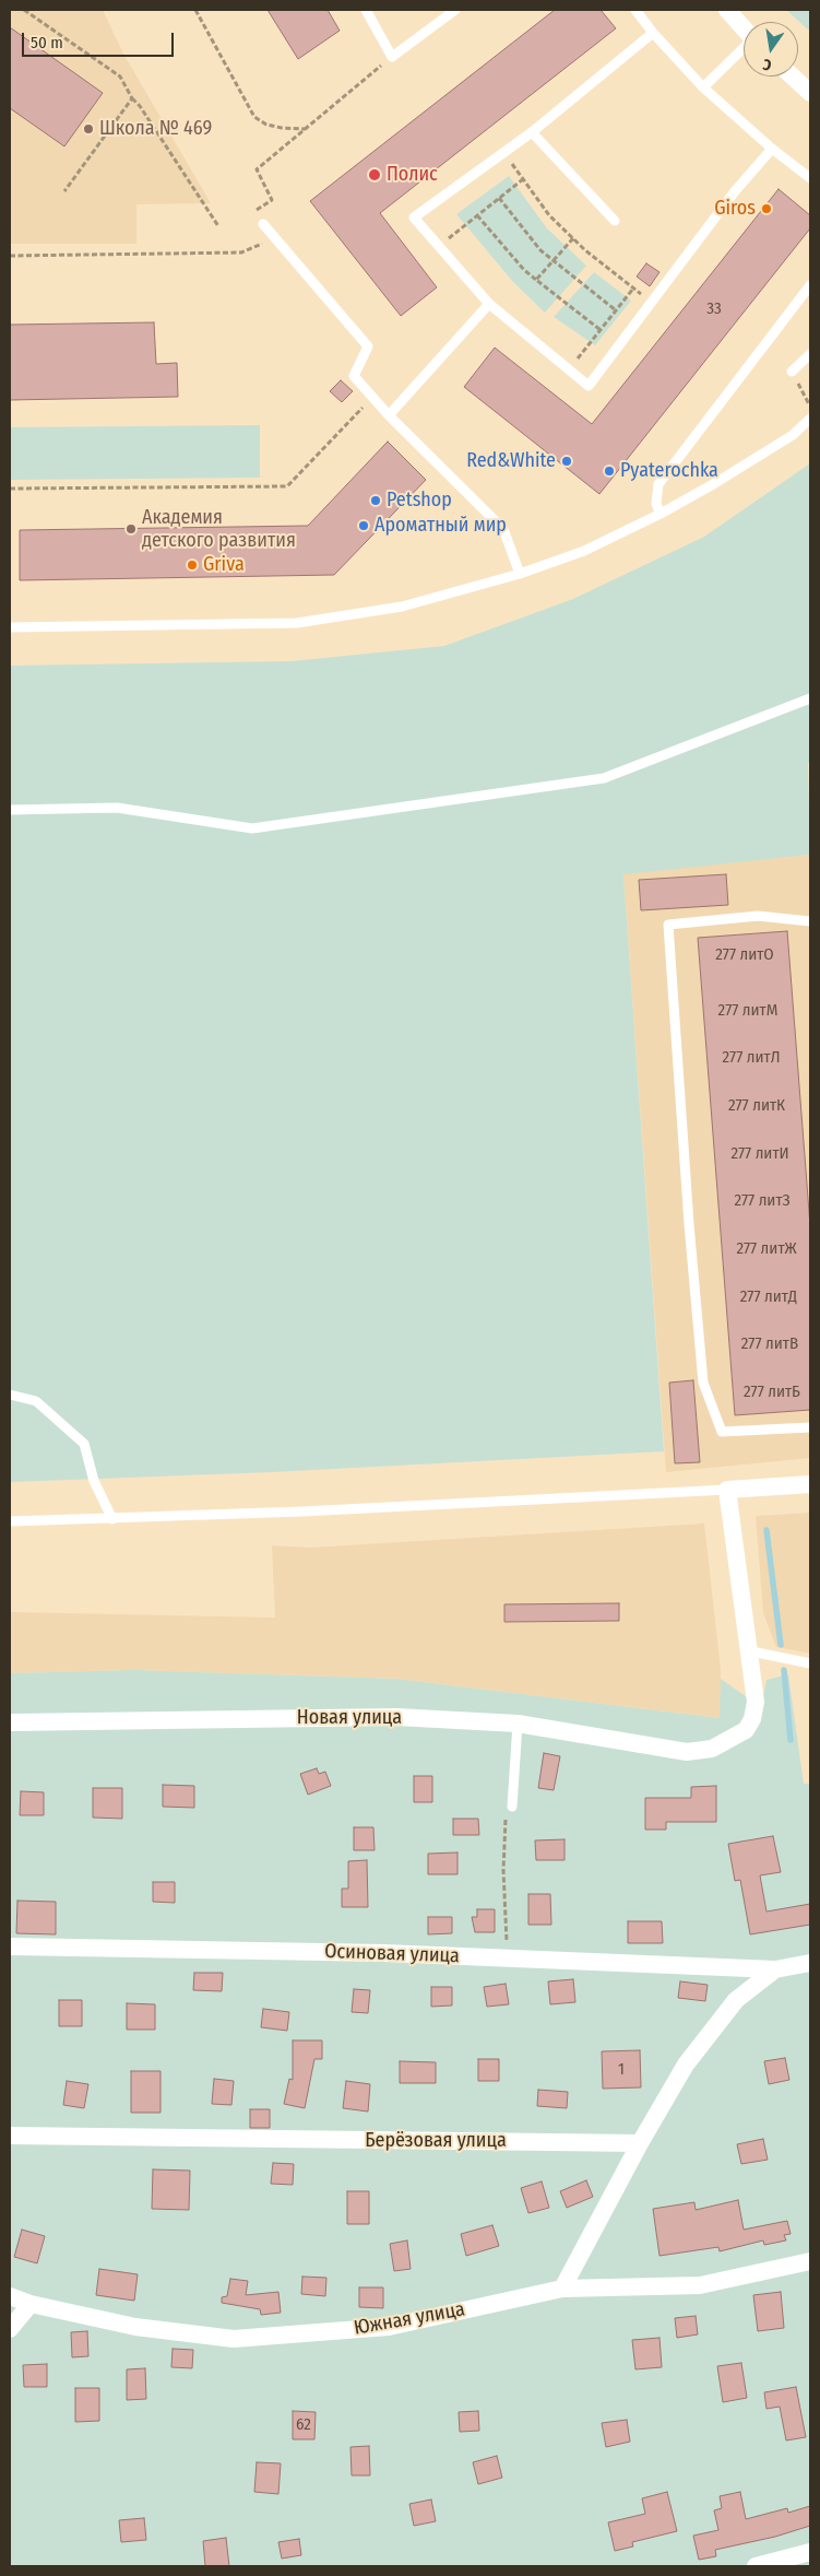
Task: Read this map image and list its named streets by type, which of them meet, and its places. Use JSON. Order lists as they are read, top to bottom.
{
  "streets": {
    "street": [
      "Новая улица",
      "Осиновая улица",
      "Берёзовая улица",
      "Южная улица"
    ]
  },
  "places": [
    "Школа № 469",
    "Полис",
    "Giros",
    "Red&White",
    "Pyaterochka",
    "Petshop",
    "Ароматный мир",
    "Академия детского развития",
    "Griva"
  ],
  "house_numbers": [
    "33",
    "277 литО",
    "277 литМ",
    "277 литЛ",
    "277 литК",
    "277 литИ",
    "277 литЗ",
    "277 литЖ",
    "277 литД",
    "277 литВ",
    "277 литБ",
    "1",
    "62"
  ],
  "scale_bar": "50 m",
  "north": "bottom"
}
